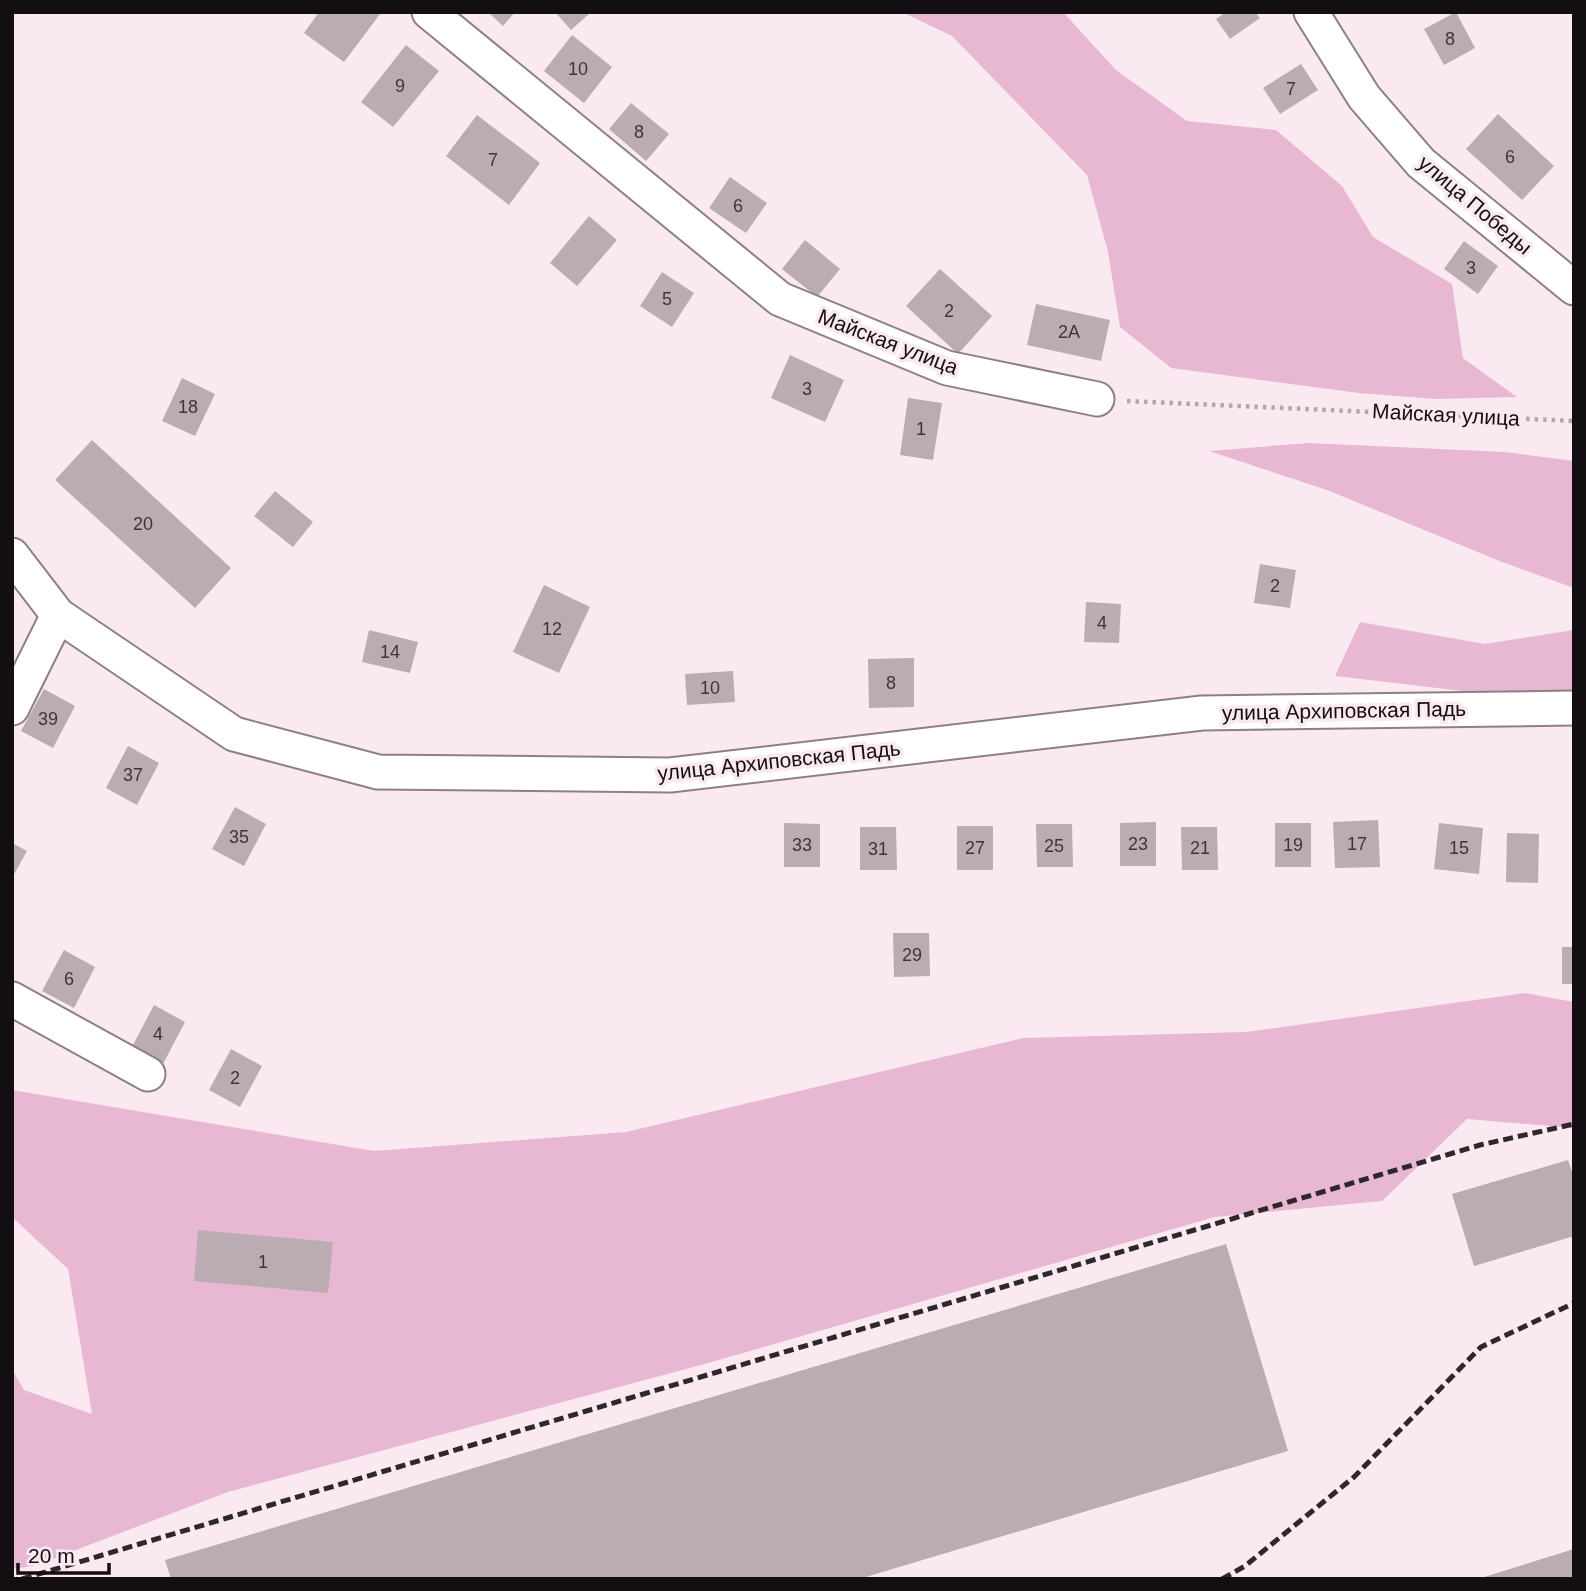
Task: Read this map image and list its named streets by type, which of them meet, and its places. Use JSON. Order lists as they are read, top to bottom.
{
  "streets": {
    "street": ["улица Победы", "Майская улица", "улица Архиповская Падь"]
  },
  "house_numbers": [
    "8",
    "10",
    "9",
    "7",
    "8",
    "6",
    "7",
    "6",
    "3",
    "5",
    "2",
    "2А",
    "3",
    "18",
    "1",
    "20",
    "2",
    "4",
    "12",
    "14",
    "8",
    "10",
    "39",
    "37",
    "35",
    "23",
    "17",
    "33",
    "19",
    "25",
    "27",
    "21",
    "15",
    "31",
    "29",
    "6",
    "4",
    "2",
    "1"
  ],
  "scale_bar": "20 m"
}
